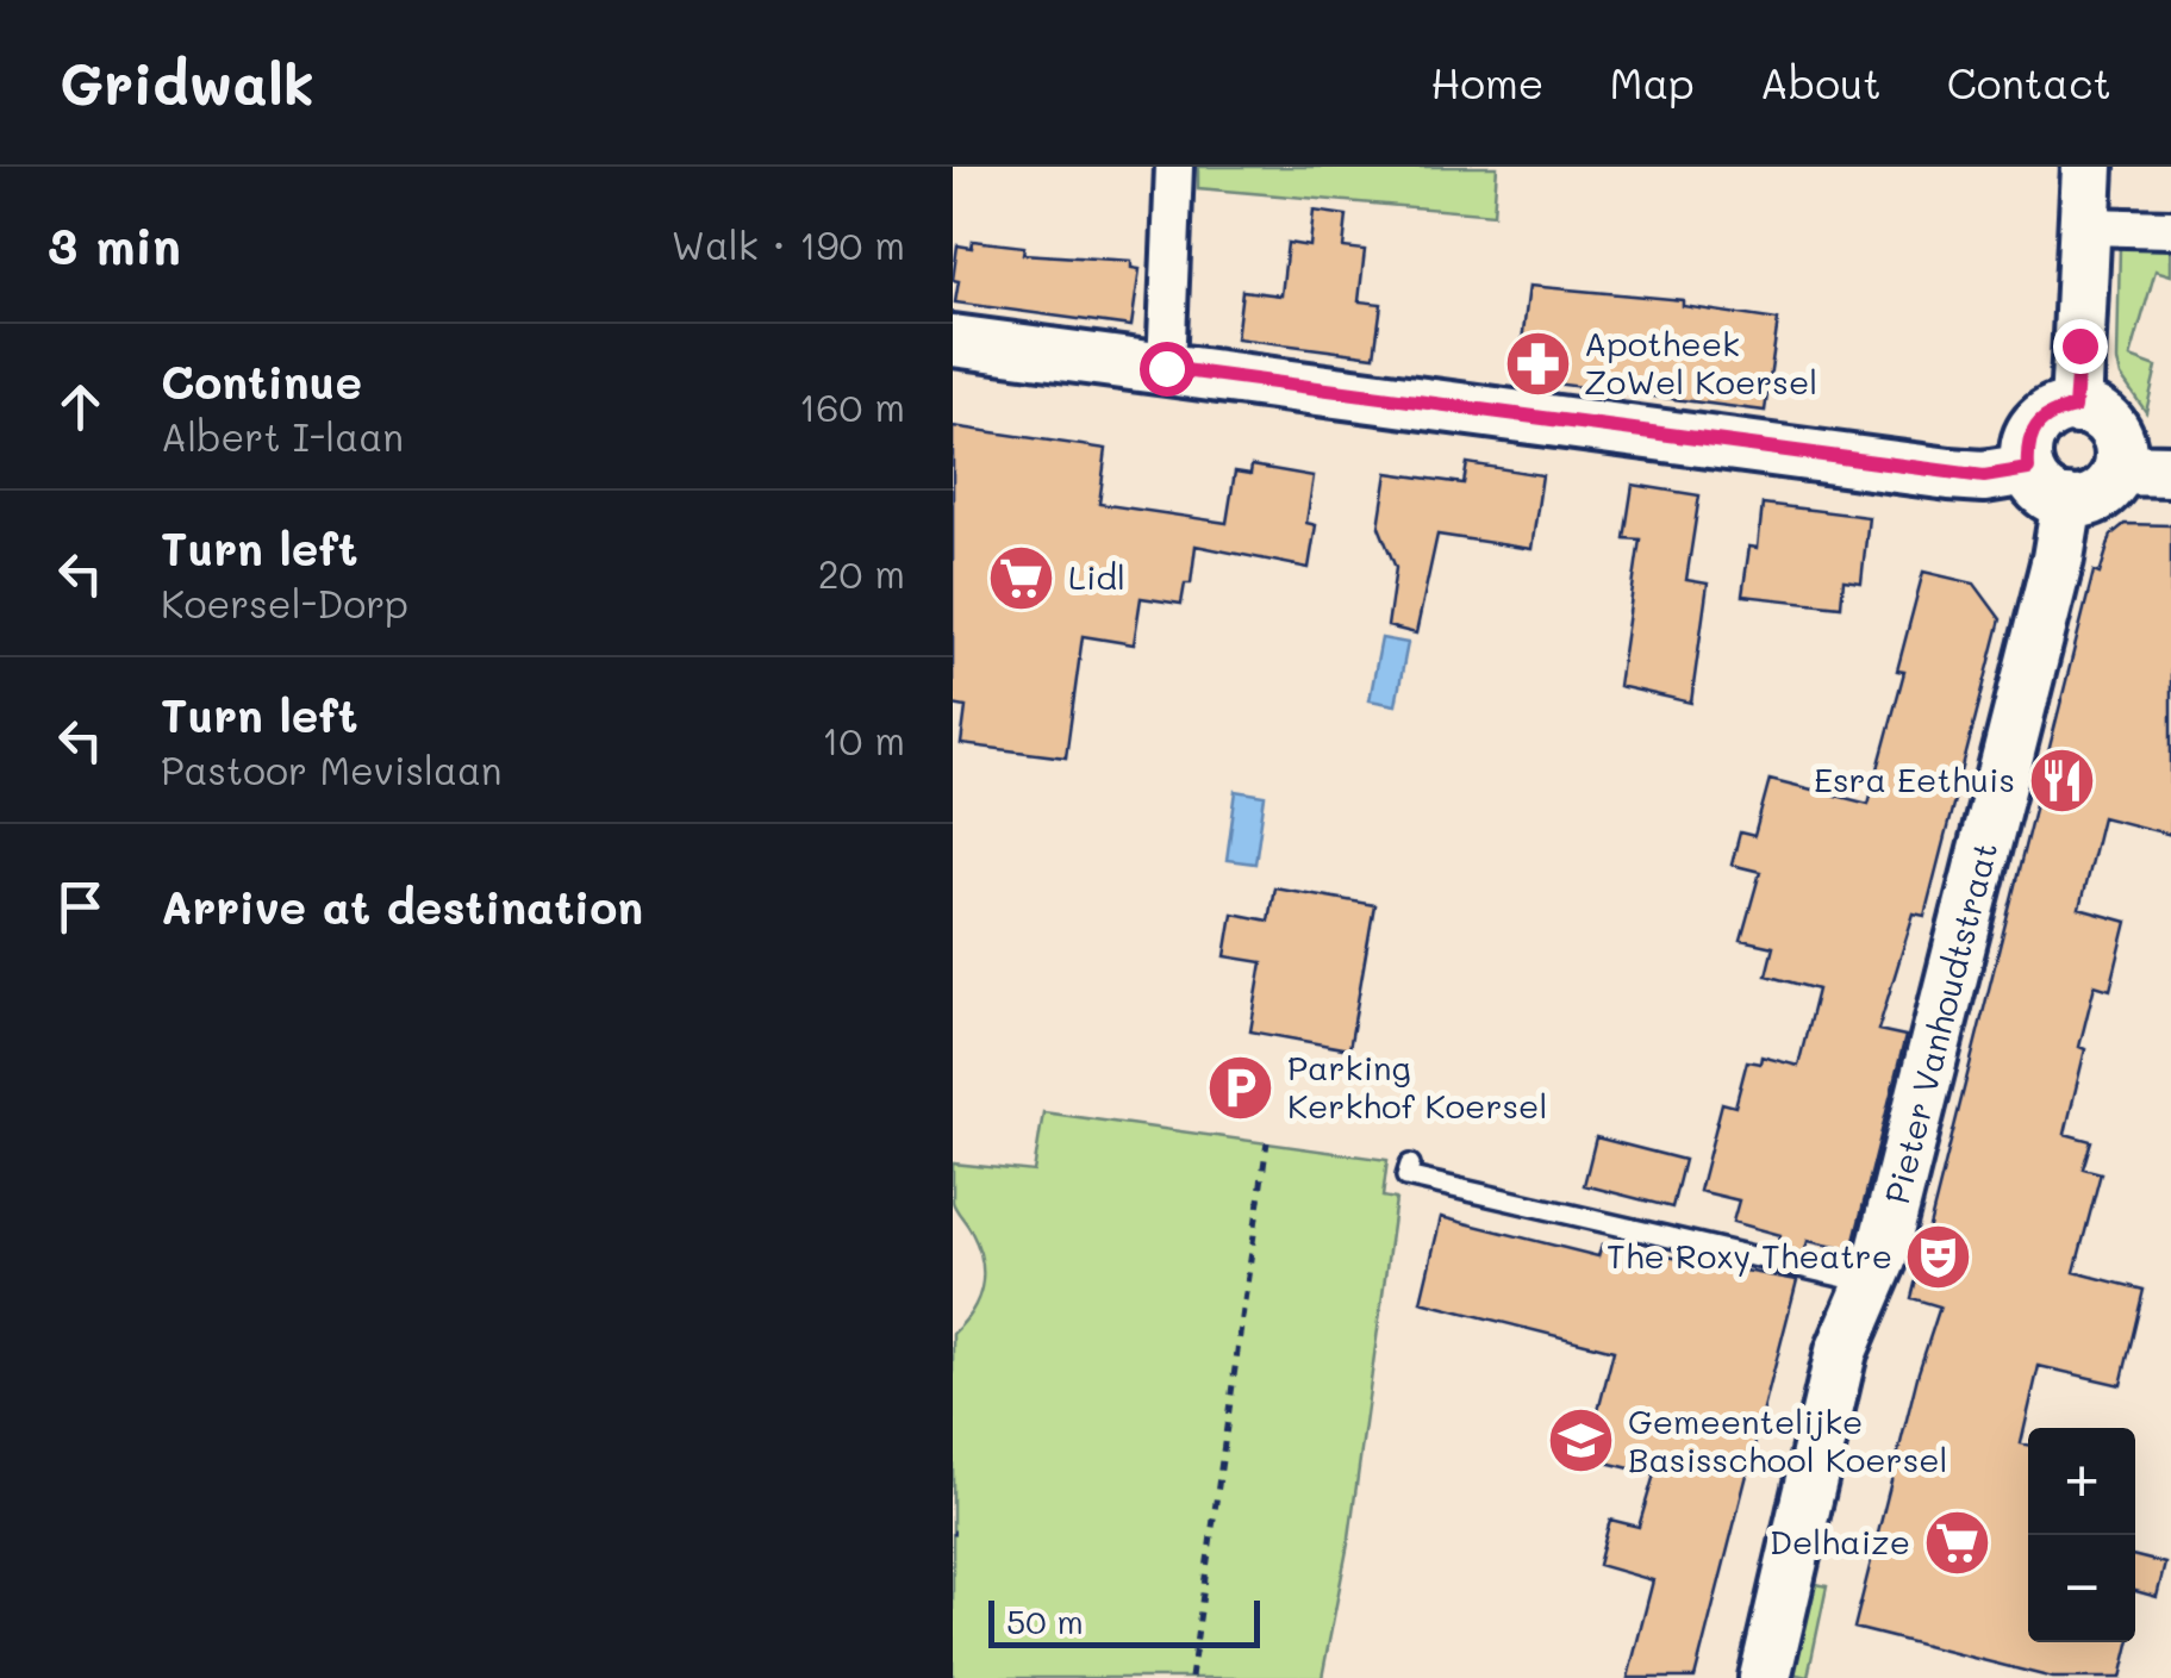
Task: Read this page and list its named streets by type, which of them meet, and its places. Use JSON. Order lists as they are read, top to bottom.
{
  "streets": {
    "street": ["Pieter Vanhoudtstraat"]
  },
  "places": {
    "pharmacy": ["Apotheek ZoWel Koersel"],
    "supermarket": ["Lidl", "Delhaize"],
    "restaurant": ["Esra Eethuis"],
    "parking": ["Parking Kerkhof Koersel"],
    "theatre": ["The Roxy Theatre"],
    "school or university": ["Gemeentelijke Basisschool Koersel"]
  },
  "scale_bar": "50 m",
  "page": {
    "header": "Gridwalk",
    "nav": [
      "Home",
      "Map",
      "About",
      "Contact"
    ],
    "heading": ["3 min", "Walk · 190 m"],
    "list": [
      ["Continue", "Albert I-laan", "160 m"],
      ["Turn left", "Koersel-Dorp", "20 m"],
      ["Turn left", "Pastoor Mevislaan", "10 m"],
      "Arrive at destination"
    ],
    "map_buttons": ["+", "−"],
    "scale": "50 m"
  }
}
